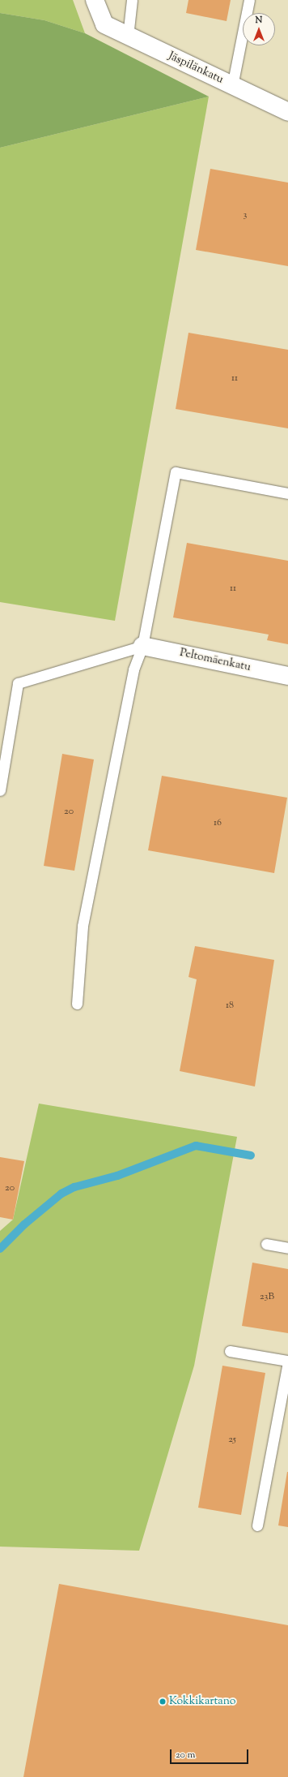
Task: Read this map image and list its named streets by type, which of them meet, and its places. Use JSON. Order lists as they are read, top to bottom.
{
  "streets": {
    "street": ["Jäspilänkatu", "Peltomäenkatu"]
  },
  "places": ["Kokkikartano"],
  "house_numbers": [
    "3",
    "11",
    "11",
    "20",
    "16",
    "18",
    "20",
    "23B",
    "25"
  ],
  "scale_bar": "20 m",
  "north": "top"
}
